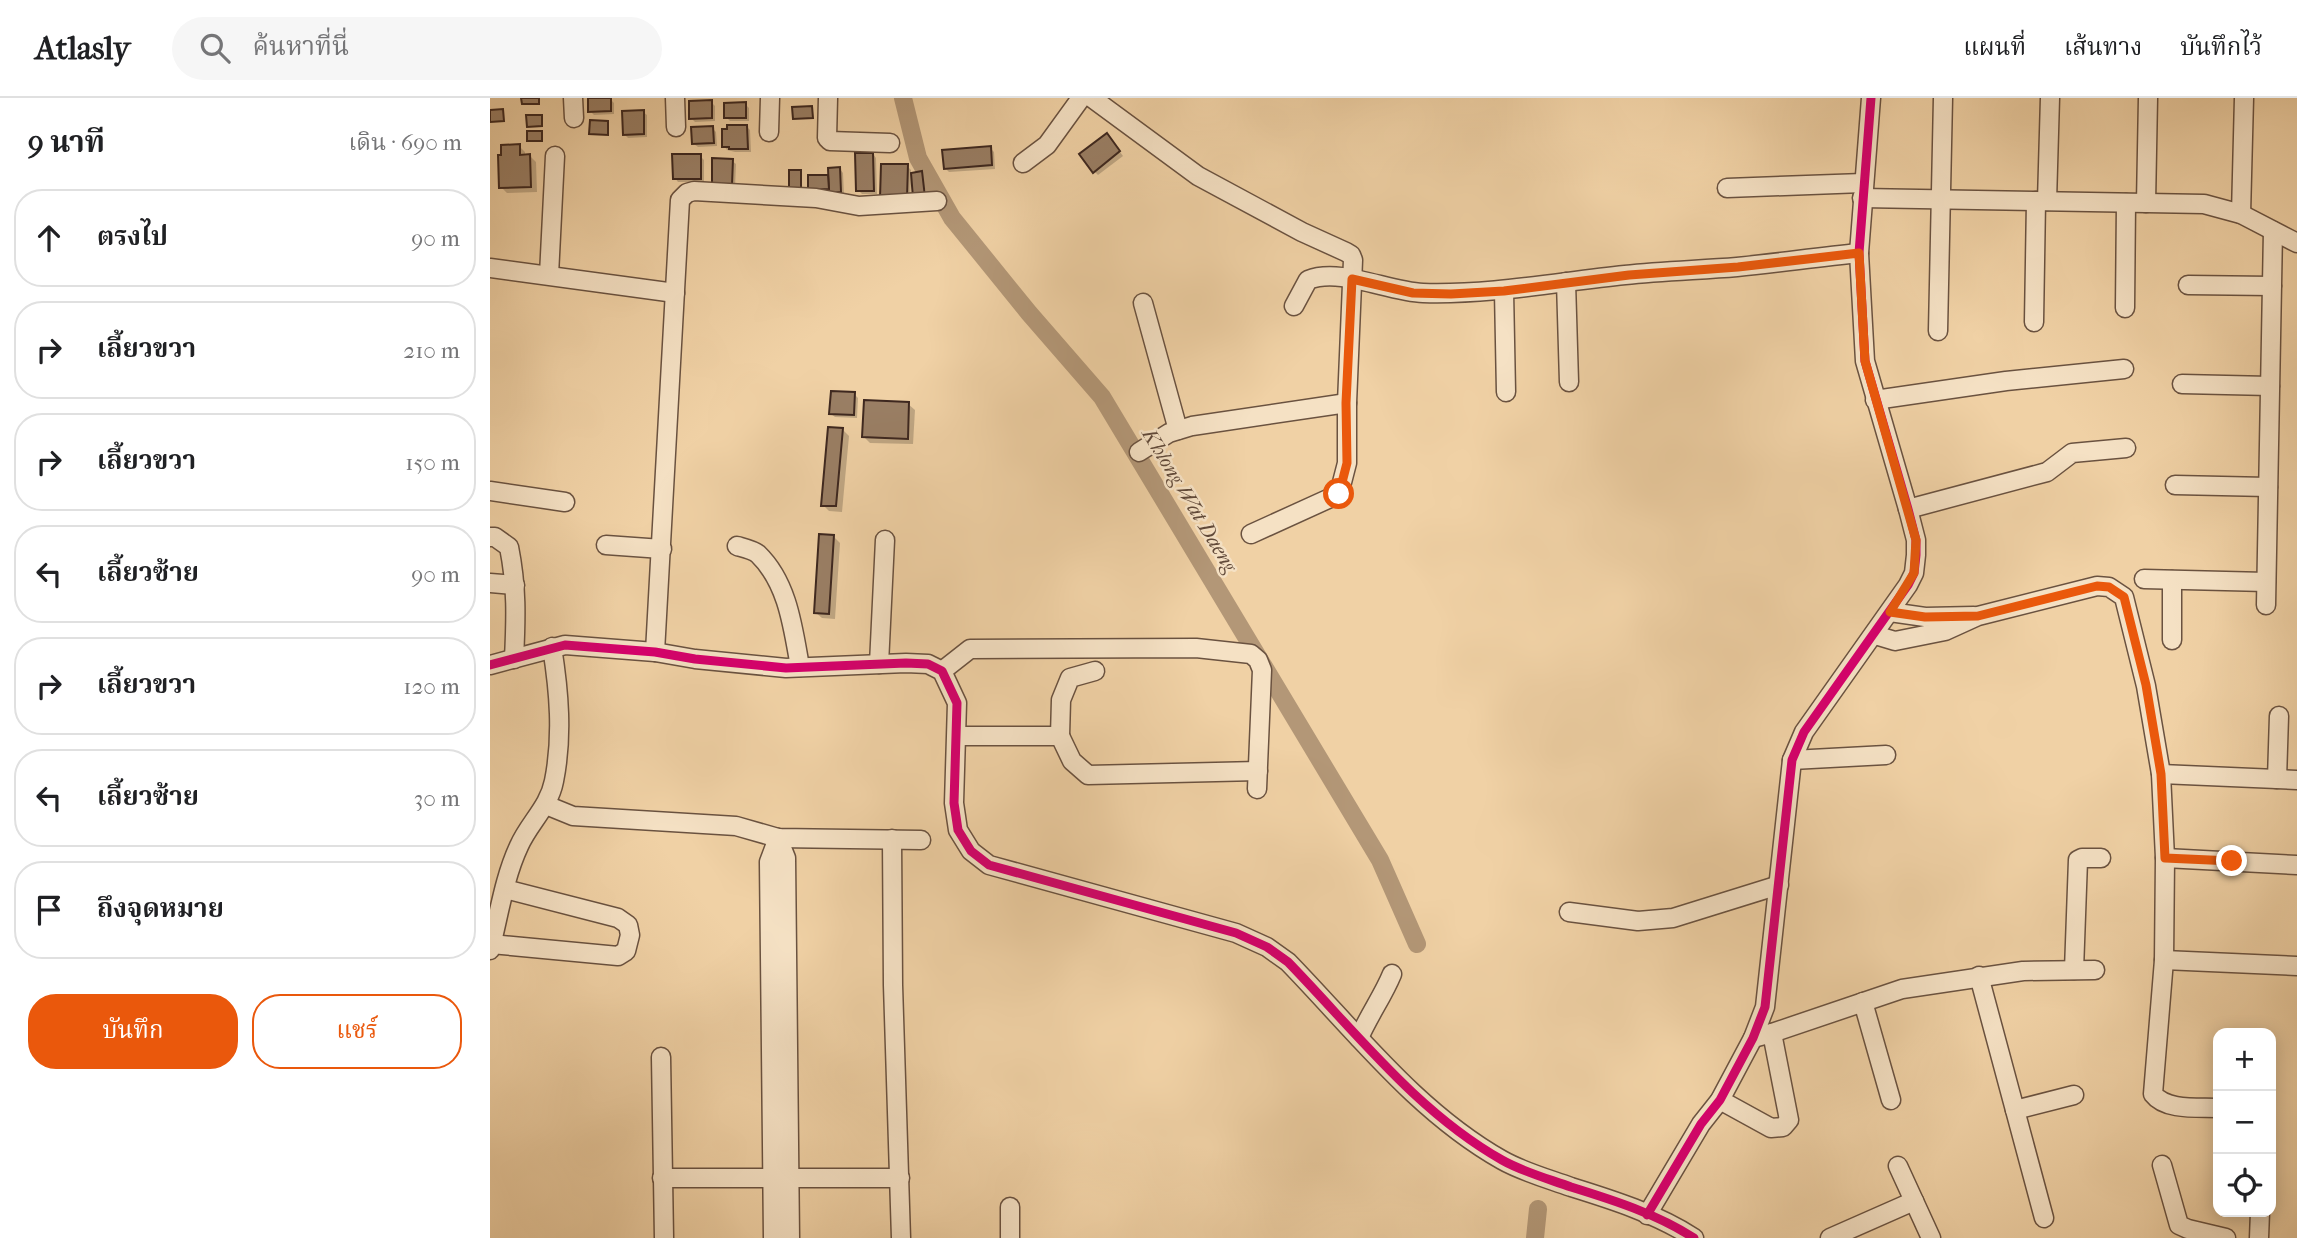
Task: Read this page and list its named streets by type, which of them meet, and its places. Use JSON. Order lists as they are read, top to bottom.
{
  "water": ["Khlong Wat Daeng"],
  "page": {
    "header": "Atlasly",
    "search": "ค้นหาที่นี่",
    "nav": ["แผนที่", "เส้นทาง", "บันทึกไว้"],
    "heading": ["9 นาที", "เดิน · 690 m"],
    "list": [
      ["ตรงไป", "90 m"],
      ["เลี้ยวขวา", "210 m"],
      ["เลี้ยวขวา", "150 m"],
      ["เลี้ยวซ้าย", "90 m"],
      ["เลี้ยวขวา", "120 m"],
      ["เลี้ยวซ้าย", "30 m"],
      "ถึงจุดหมาย"
    ],
    "buttons": ["บันทึก", "แชร์"],
    "map_buttons": ["+", "−"]
  }
}
